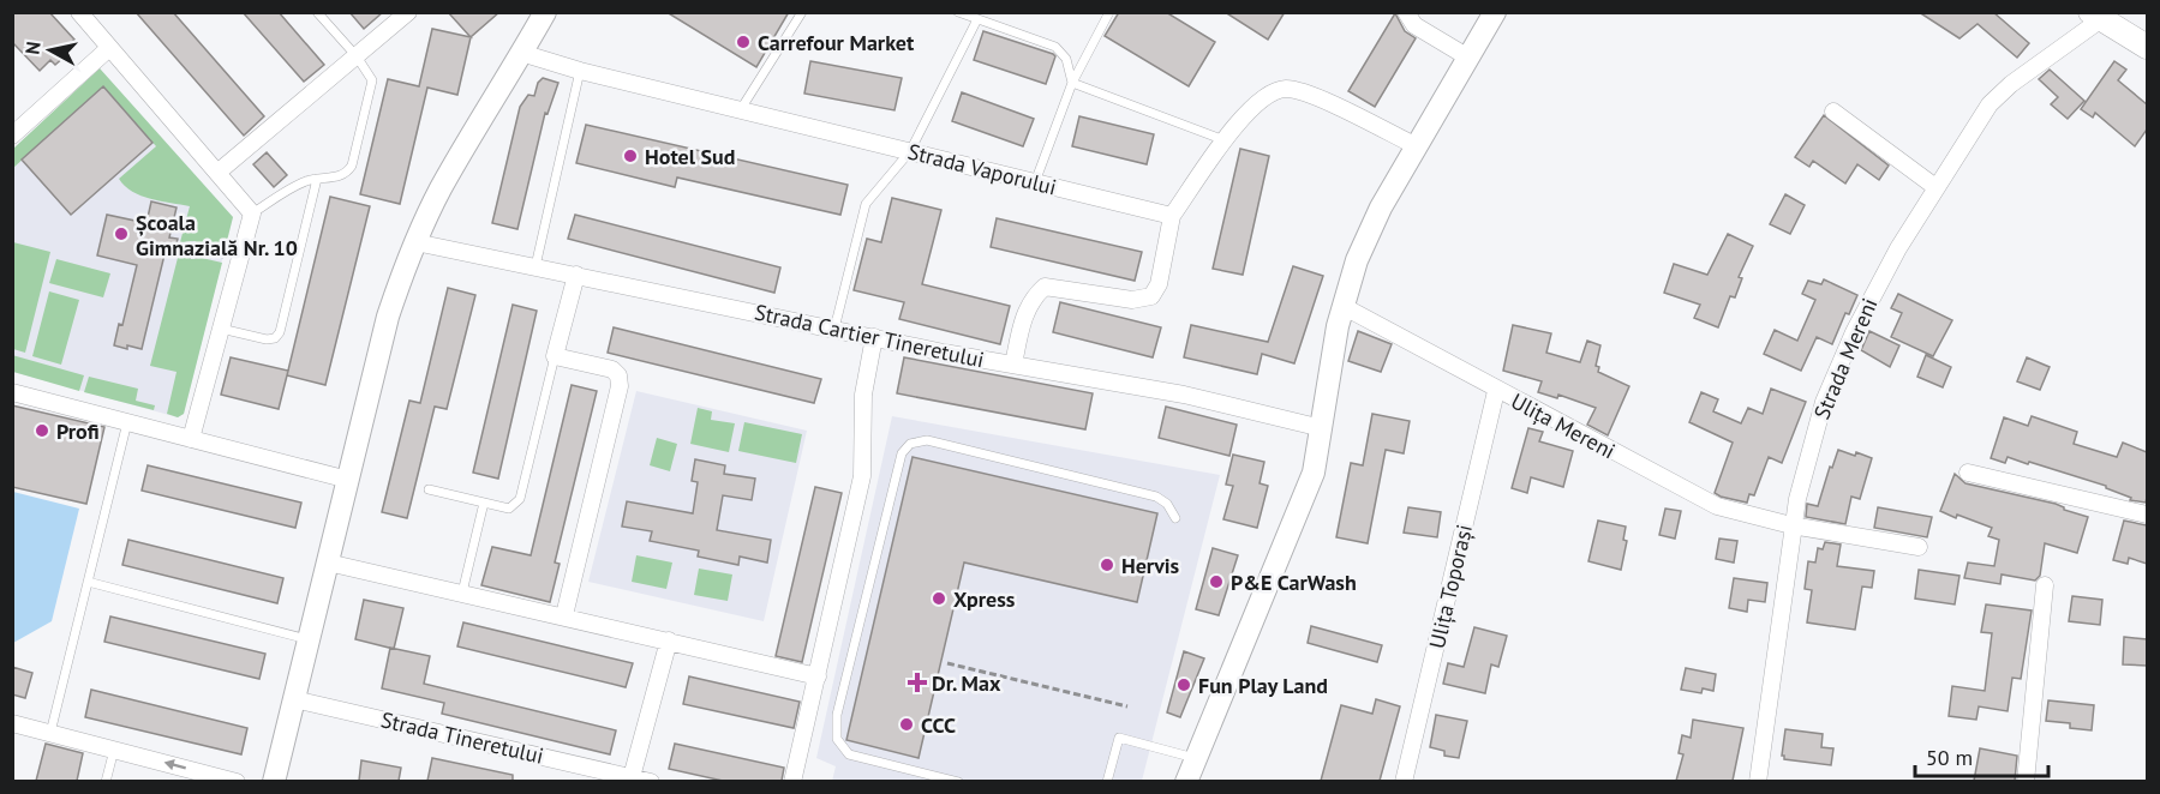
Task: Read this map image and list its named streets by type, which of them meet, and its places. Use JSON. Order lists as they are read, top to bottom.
{
  "streets": {
    "street": [
      "Strada Vaporului",
      "Strada Cartier Tineretului",
      "Strada Mereni",
      "Ulița Mereni",
      "Ulița Toporași",
      "Strada Tineretului"
    ]
  },
  "crossings": [
    ["Strada Mereni", "Ulița Mereni"],
    ["Ulița Mereni", "Ulița Toporași"]
  ],
  "places": {
    "other": [
      "Carrefour Market",
      "Hotel Sud",
      "Școala Gimnazială Nr. 10",
      "Profi",
      "Hervis",
      "P&E CarWash",
      "Xpress",
      "Fun Play Land",
      "CCC"
    ],
    "health": ["Dr. Max"]
  },
  "scale_bar": "50 m",
  "north": "left"
}
